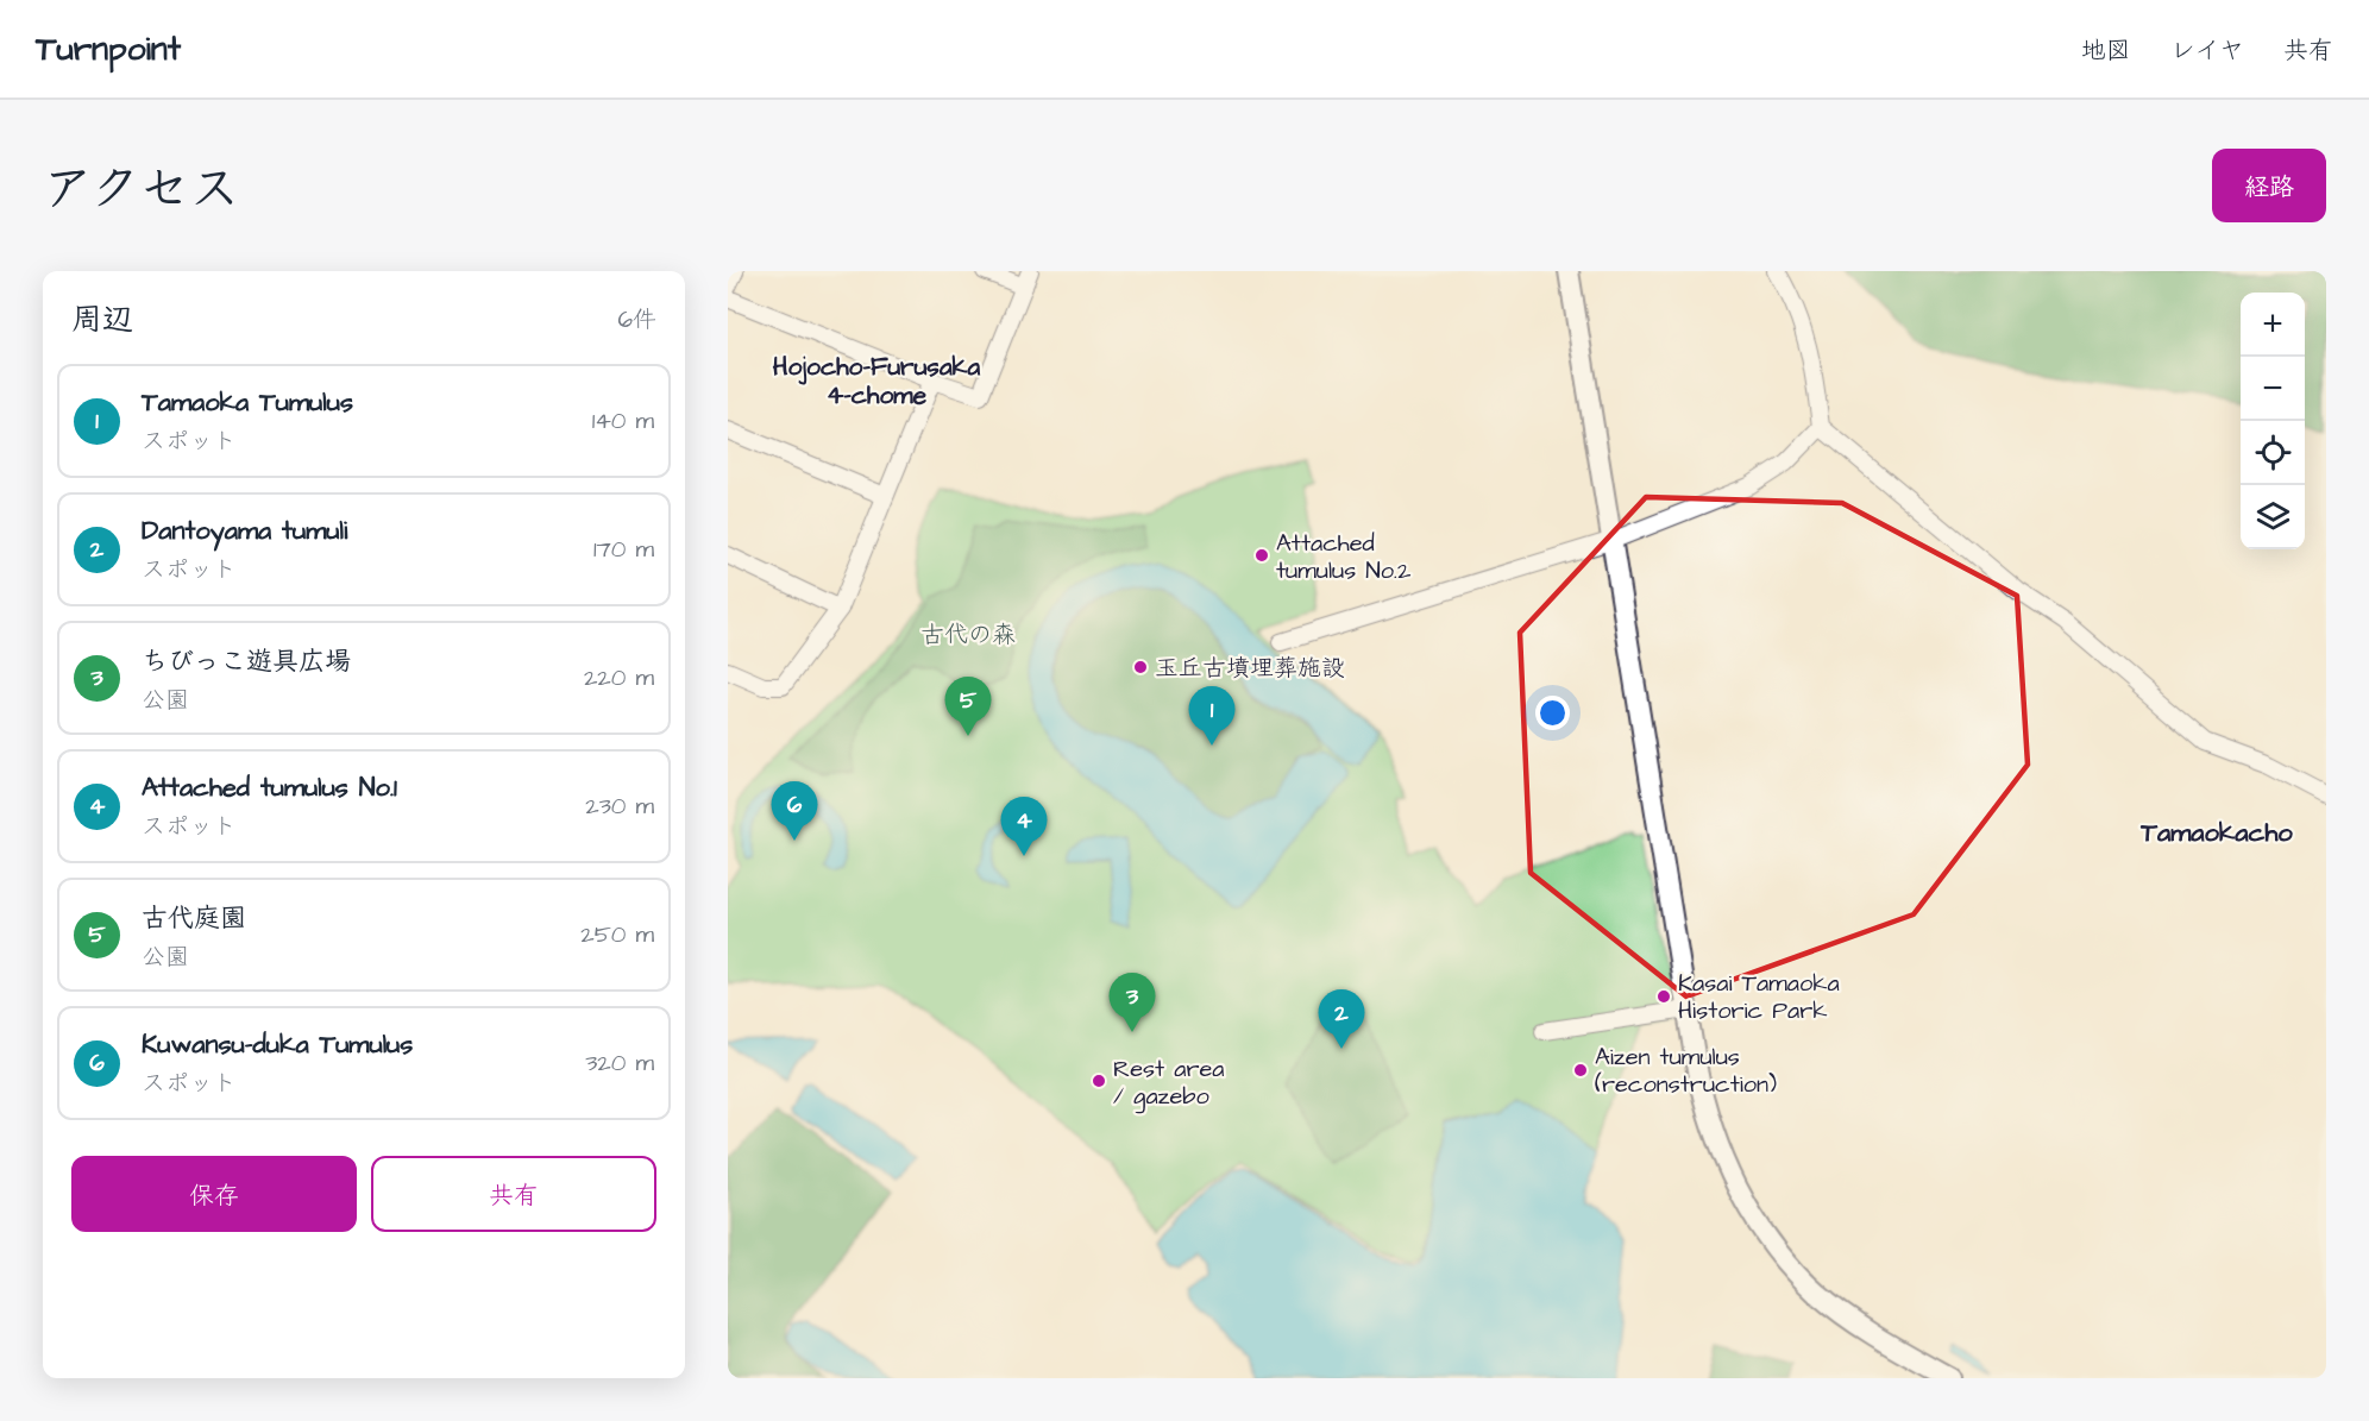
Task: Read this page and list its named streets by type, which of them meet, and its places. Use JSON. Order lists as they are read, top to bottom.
{
  "districts": ["Hojocho-Furusaka 4-chome", "Tamaokacho"],
  "parks": ["古代の森"],
  "places": [
    "Attached tumulus No.2",
    "玉丘古墳埋葬施設",
    "Kasai Tamaoka Historic Park",
    "Aizen tumulus (reconstruction)",
    "Rest area / gazebo"
  ],
  "page": {
    "header": "Turnpoint",
    "nav": ["地図", "レイヤ", "共有"],
    "title": "アクセス",
    "buttons": [
      "経路",
      ["保存", "共有"]
    ],
    "heading": ["周辺", "6件"],
    "map_buttons": ["+", "−"],
    "list": [
      {
        "mark": "1",
        "name": "Tamaoka Tumulus",
        "note": "スポット",
        "value": "140 m"
      },
      {
        "mark": "2",
        "name": "Dantoyama tumuli",
        "note": "スポット",
        "value": "170 m"
      },
      {
        "mark": "3",
        "name": "ちびっこ遊具広場",
        "note": "公園",
        "value": "220 m"
      },
      {
        "mark": "4",
        "name": "Attached tumulus No.1",
        "note": "スポット",
        "value": "230 m"
      },
      {
        "mark": "5",
        "name": "古代庭園",
        "note": "公園",
        "value": "250 m"
      },
      {
        "mark": "6",
        "name": "Kuwansu-duka Tumulus",
        "note": "スポット",
        "value": "320 m"
      }
    ],
    "pins": [
      "5",
      "1",
      "6",
      "4",
      "3",
      "2"
    ]
  }
}
